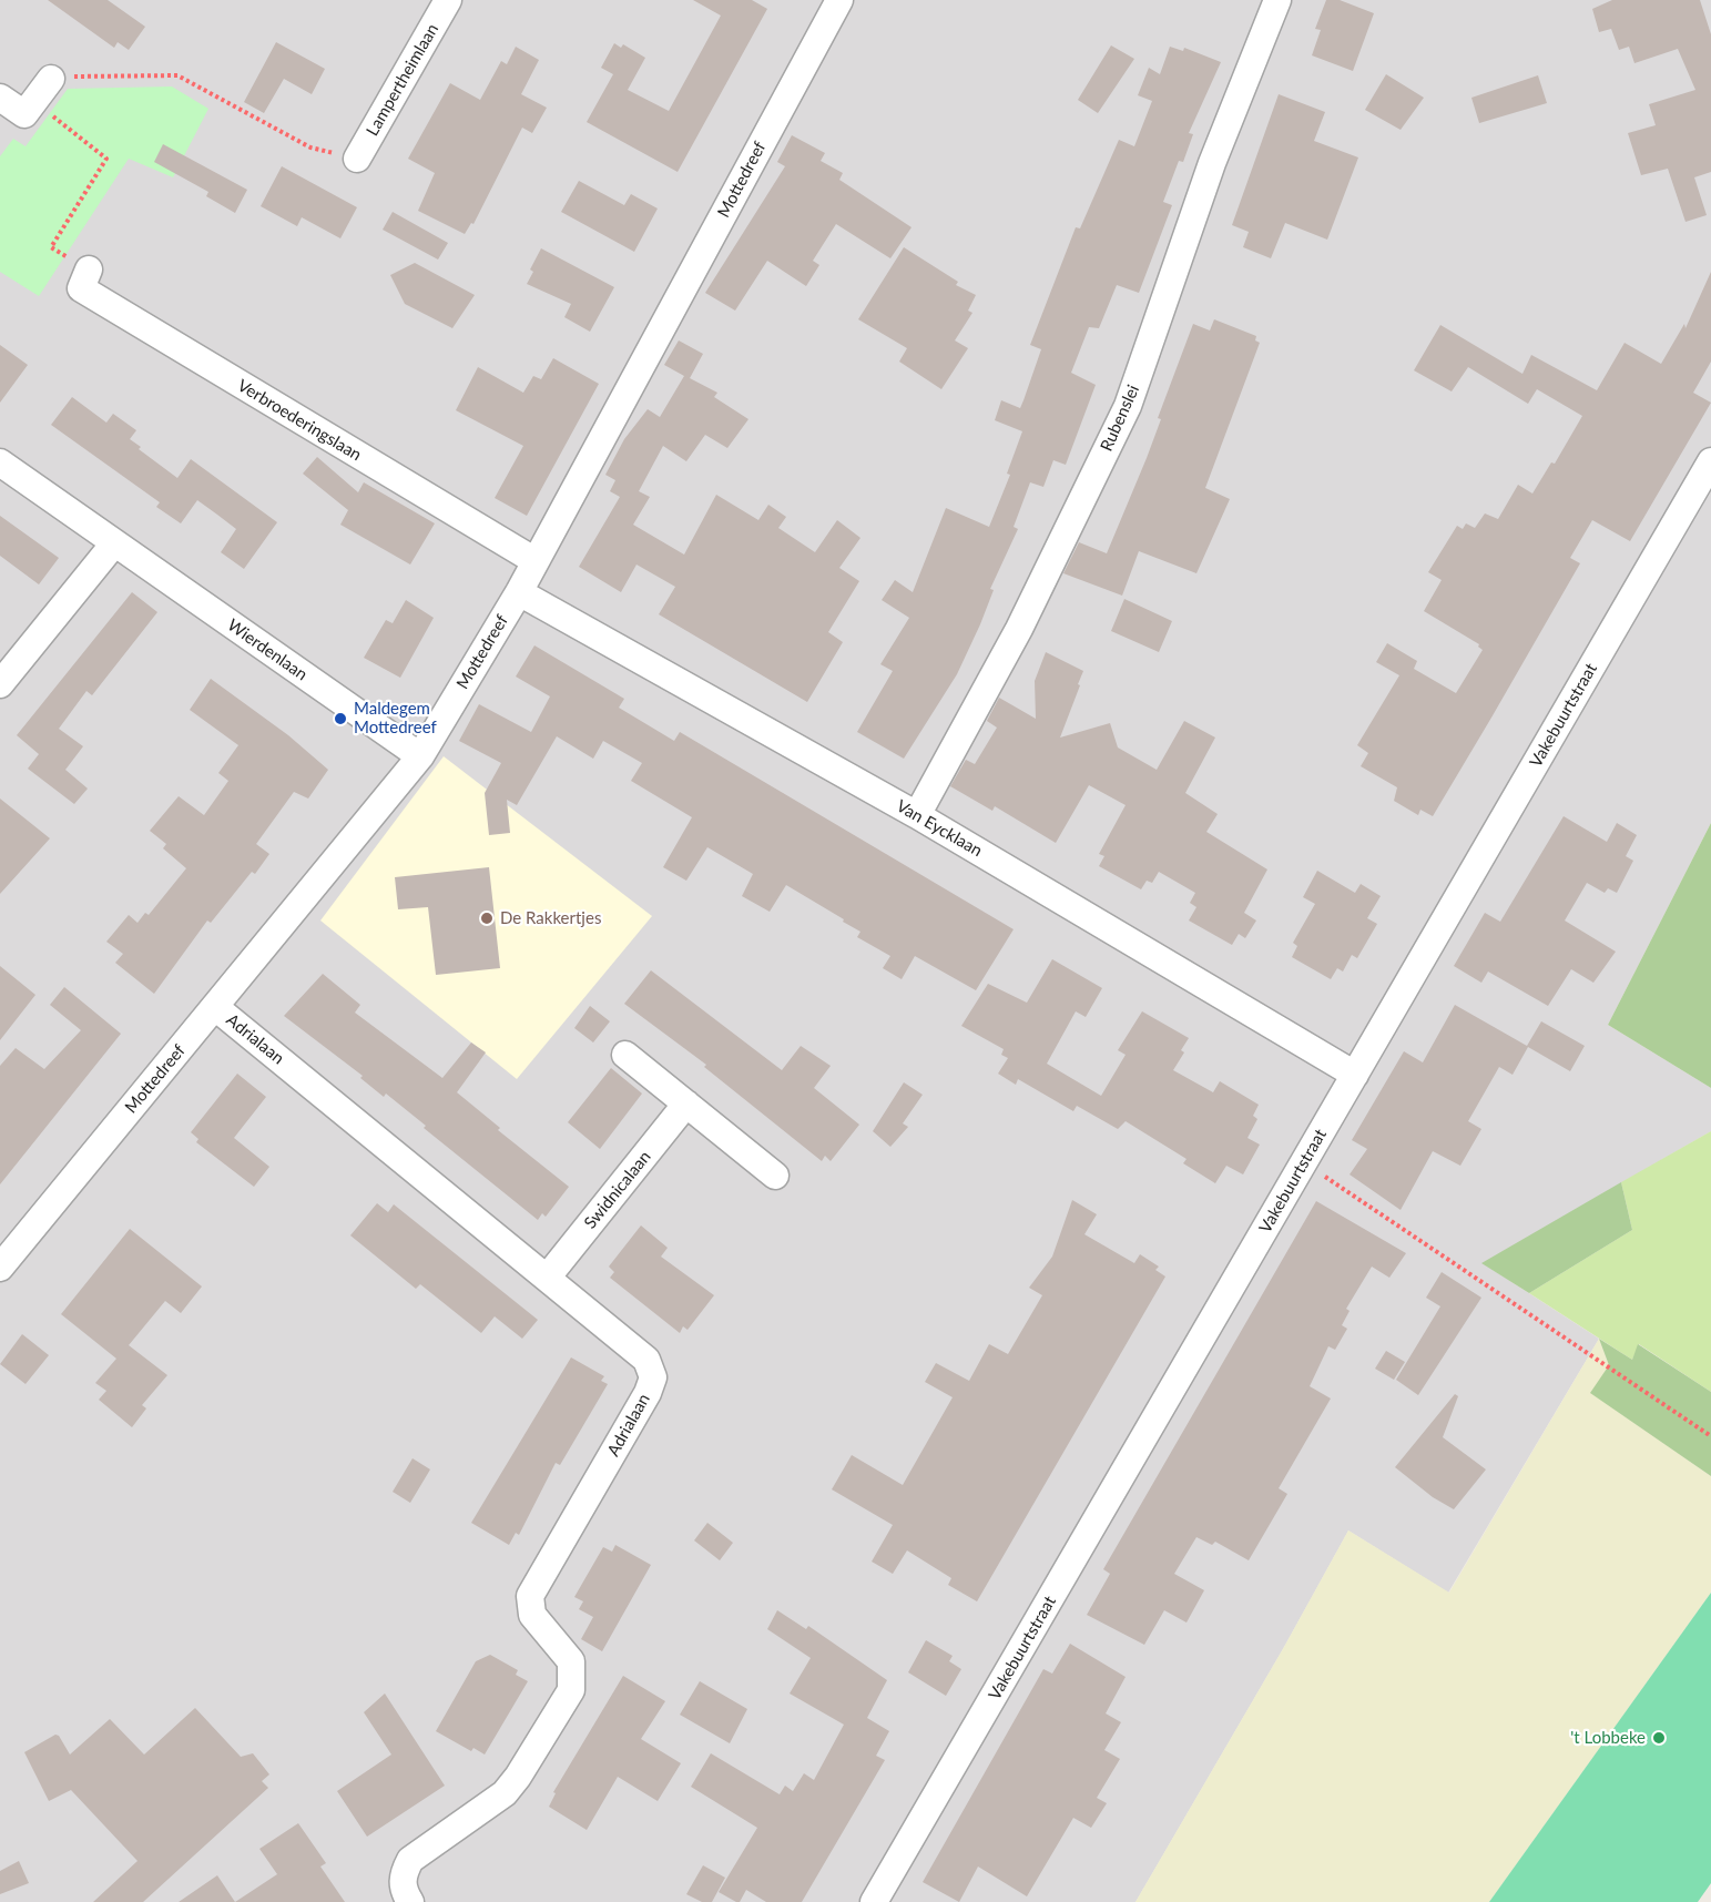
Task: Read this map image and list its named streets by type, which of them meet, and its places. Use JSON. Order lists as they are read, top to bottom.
{
  "streets": {
    "street": [
      "Lampertheimlaan",
      "Mottedreef",
      "Rubenslei",
      "Verbroederingslaan",
      "Wierdenlaan",
      "Vakebuurtstraat",
      "Van Eycklaan",
      "Adrialaan",
      "Swidnicalaan"
    ]
  },
  "crossings": [
    ["Mottedreef", "Verbroederingslaan"],
    ["Mottedreef", "Wierdenlaan"],
    ["Mottedreef", "Van Eycklaan"],
    ["Mottedreef", "Adrialaan"],
    ["Rubenslei", "Van Eycklaan"],
    ["Vakebuurtstraat", "Van Eycklaan"],
    ["Adrialaan", "Swidnicalaan"]
  ],
  "places": ["Maldegem Mottedreef", "De Rakkertjes", "'t Lobbeke"]
}
